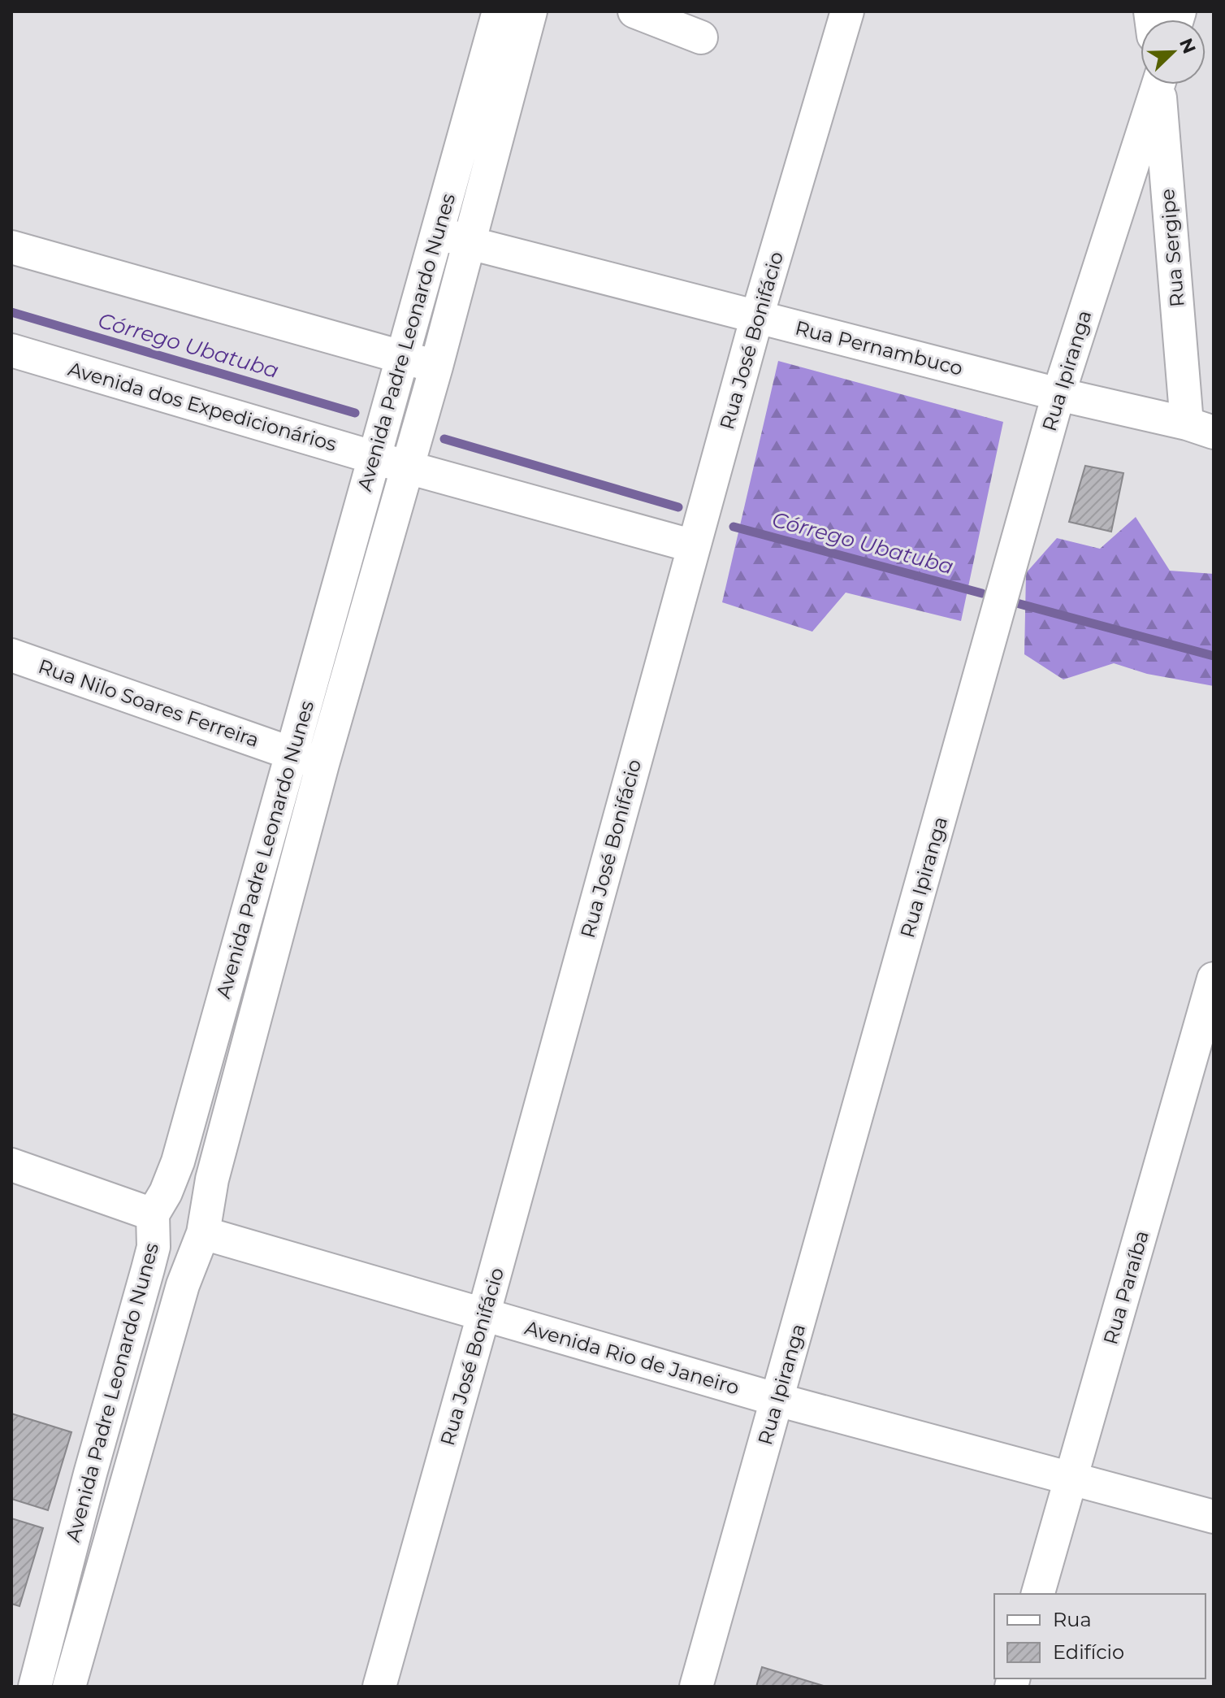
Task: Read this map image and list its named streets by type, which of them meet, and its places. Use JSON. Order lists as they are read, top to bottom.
{
  "streets": {
    "street": [
      "Rua Sergipe",
      "Rua José Bonifácio",
      "Avenida Padre Leonardo Nunes",
      "Rua Pernambuco",
      "Rua Ipiranga",
      "Avenida dos Expedicionários",
      "Rua Nilo Soares Ferreira",
      "Rua Paraíba",
      "Avenida Rio de Janeiro"
    ]
  },
  "crossings": [
    ["Rua Sergipe", "Rua Pernambuco"],
    ["Rua José Bonifácio", "Rua Pernambuco"],
    ["Rua José Bonifácio", "Avenida dos Expedicionários"],
    ["Rua José Bonifácio", "Avenida Rio de Janeiro"],
    ["Avenida Padre Leonardo Nunes", "Rua Pernambuco"],
    ["Avenida Padre Leonardo Nunes", "Avenida dos Expedicionários"],
    ["Avenida Padre Leonardo Nunes", "Rua Nilo Soares Ferreira"],
    ["Avenida Padre Leonardo Nunes", "Avenida Rio de Janeiro"],
    ["Rua Pernambuco", "Rua Ipiranga"],
    ["Rua Ipiranga", "Avenida Rio de Janeiro"],
    ["Rua Paraíba", "Avenida Rio de Janeiro"]
  ],
  "water": ["Córrego Ubatuba"],
  "legend": ["Rua", "Edifício"],
  "north": "top right"
}
